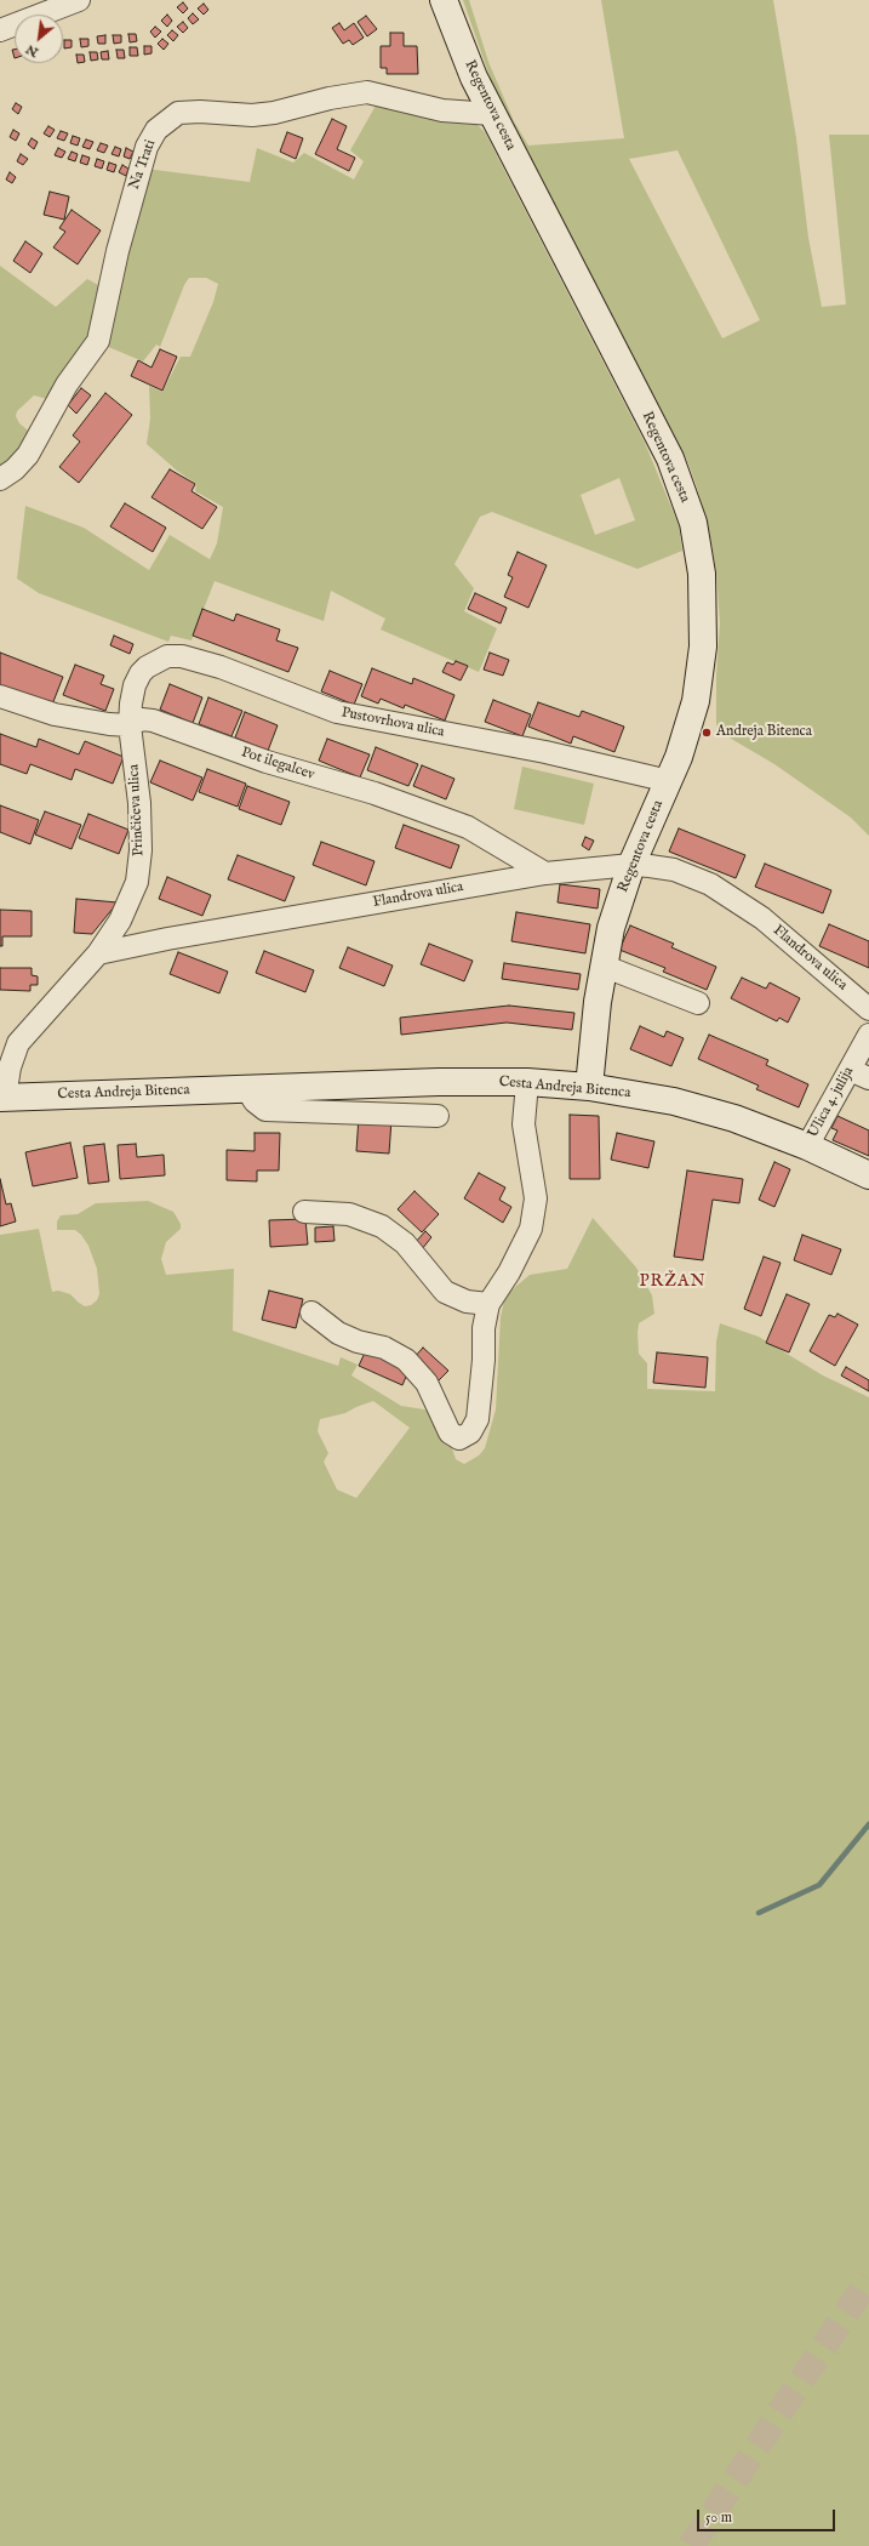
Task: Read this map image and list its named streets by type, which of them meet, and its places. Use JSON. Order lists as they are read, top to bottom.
{
  "streets": {
    "street": [
      "Regentova cesta",
      "Na Trati",
      "Pustovrhova ulica",
      "Pot ilegalcev",
      "Prinčičeva ulica",
      "Flandrova ulica",
      "Cesta Andreja Bitenca",
      "Ulica 4. julija"
    ]
  },
  "crossings": [
    ["Regentova cesta", "Na Trati"],
    ["Regentova cesta", "Pustovrhova ulica"],
    ["Regentova cesta", "Flandrova ulica"],
    ["Regentova cesta", "Cesta Andreja Bitenca"],
    ["Pustovrhova ulica", "Prinčičeva ulica"],
    ["Pot ilegalcev", "Prinčičeva ulica"],
    ["Pot ilegalcev", "Flandrova ulica"],
    ["Prinčičeva ulica", "Flandrova ulica"],
    ["Cesta Andreja Bitenca", "Ulica 4. julija"]
  ],
  "districts": ["PRŽAN"],
  "places": ["Andreja Bitenca"],
  "scale_bar": "50 m",
  "north": "bottom left"
}
